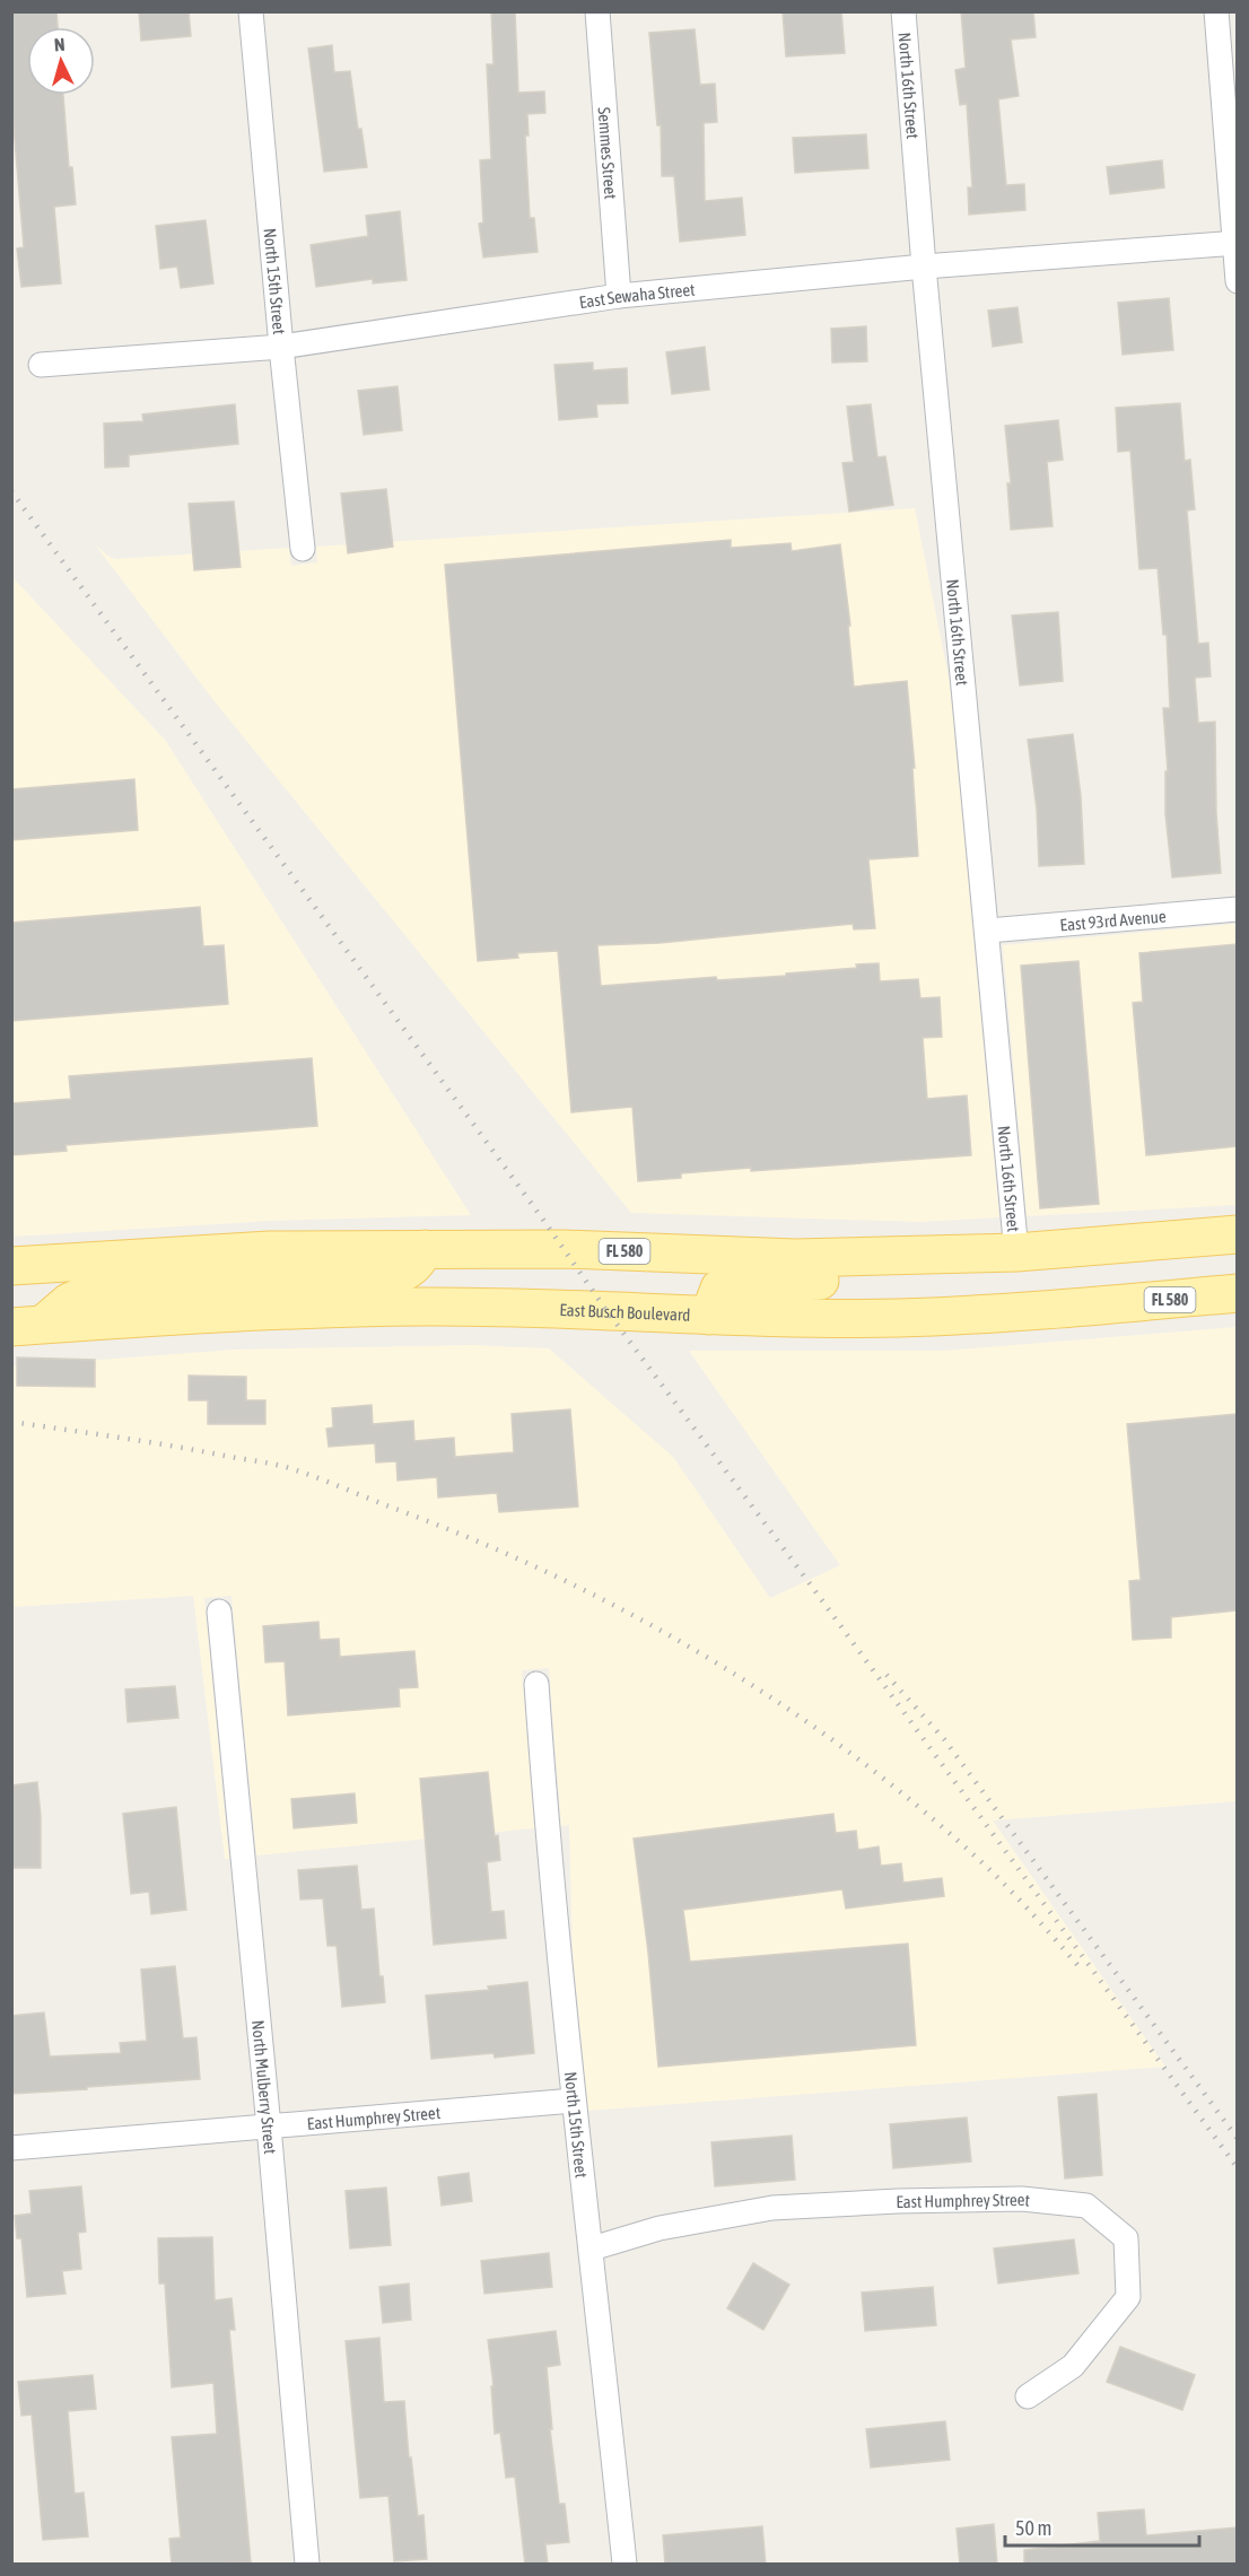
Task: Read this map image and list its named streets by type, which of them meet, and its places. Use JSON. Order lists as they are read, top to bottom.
{
  "streets": {
    "main road": ["FL 580", "East Busch Boulevard"],
    "street": [
      "North 16th Street",
      "Semmes Street",
      "North 15th Street",
      "East Sewaha Street",
      "East 93rd Avenue",
      "North Mulberry Street",
      "East Humphrey Street"
    ]
  },
  "crossings": [
    ["North 16th Street", "East Sewaha Street"],
    ["North 16th Street", "East 93rd Avenue"],
    ["North 16th Street", "FL 580"],
    ["Semmes Street", "East Sewaha Street"],
    ["North 15th Street", "East Sewaha Street"],
    ["North 15th Street", "East Humphrey Street"],
    ["North Mulberry Street", "East Humphrey Street"]
  ],
  "scale_bar": "50 m",
  "north": "top"
}
